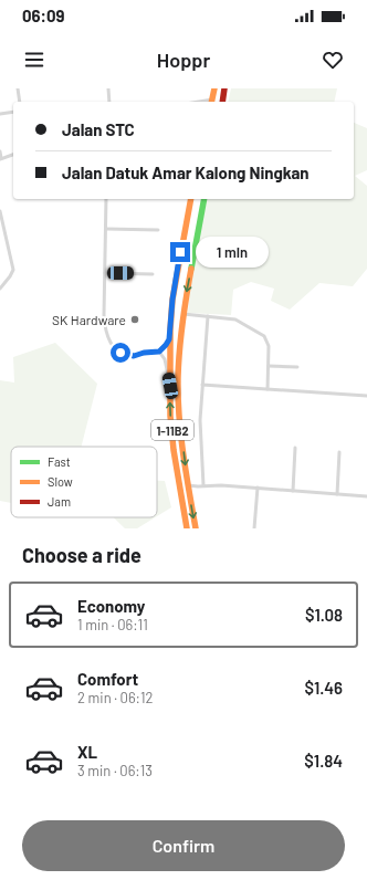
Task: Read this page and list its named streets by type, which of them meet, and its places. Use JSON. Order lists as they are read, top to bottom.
{
  "streets": {
    "highway": ["1-11B2"]
  },
  "places": ["SK Hardware"],
  "legend": ["Fast", "Slow", "Jam"],
  "page": {
    "status": "06:09",
    "header": "Hoppr",
    "banner": ["Jalan STC", "Jalan Datuk Amar Kalong Ningkan"],
    "bubble": "1 min",
    "heading": "Choose a ride",
    "list": [
      {
        "name": "Economy",
        "note": "1 min · 06:11",
        "value": "$1.08"
      },
      {
        "name": "Comfort",
        "note": "2 min · 06:12",
        "value": "$1.46"
      },
      {
        "name": "XL",
        "note": "3 min · 06:13",
        "value": "$1.84"
      }
    ],
    "buttons": "Confirm"
  }
}
